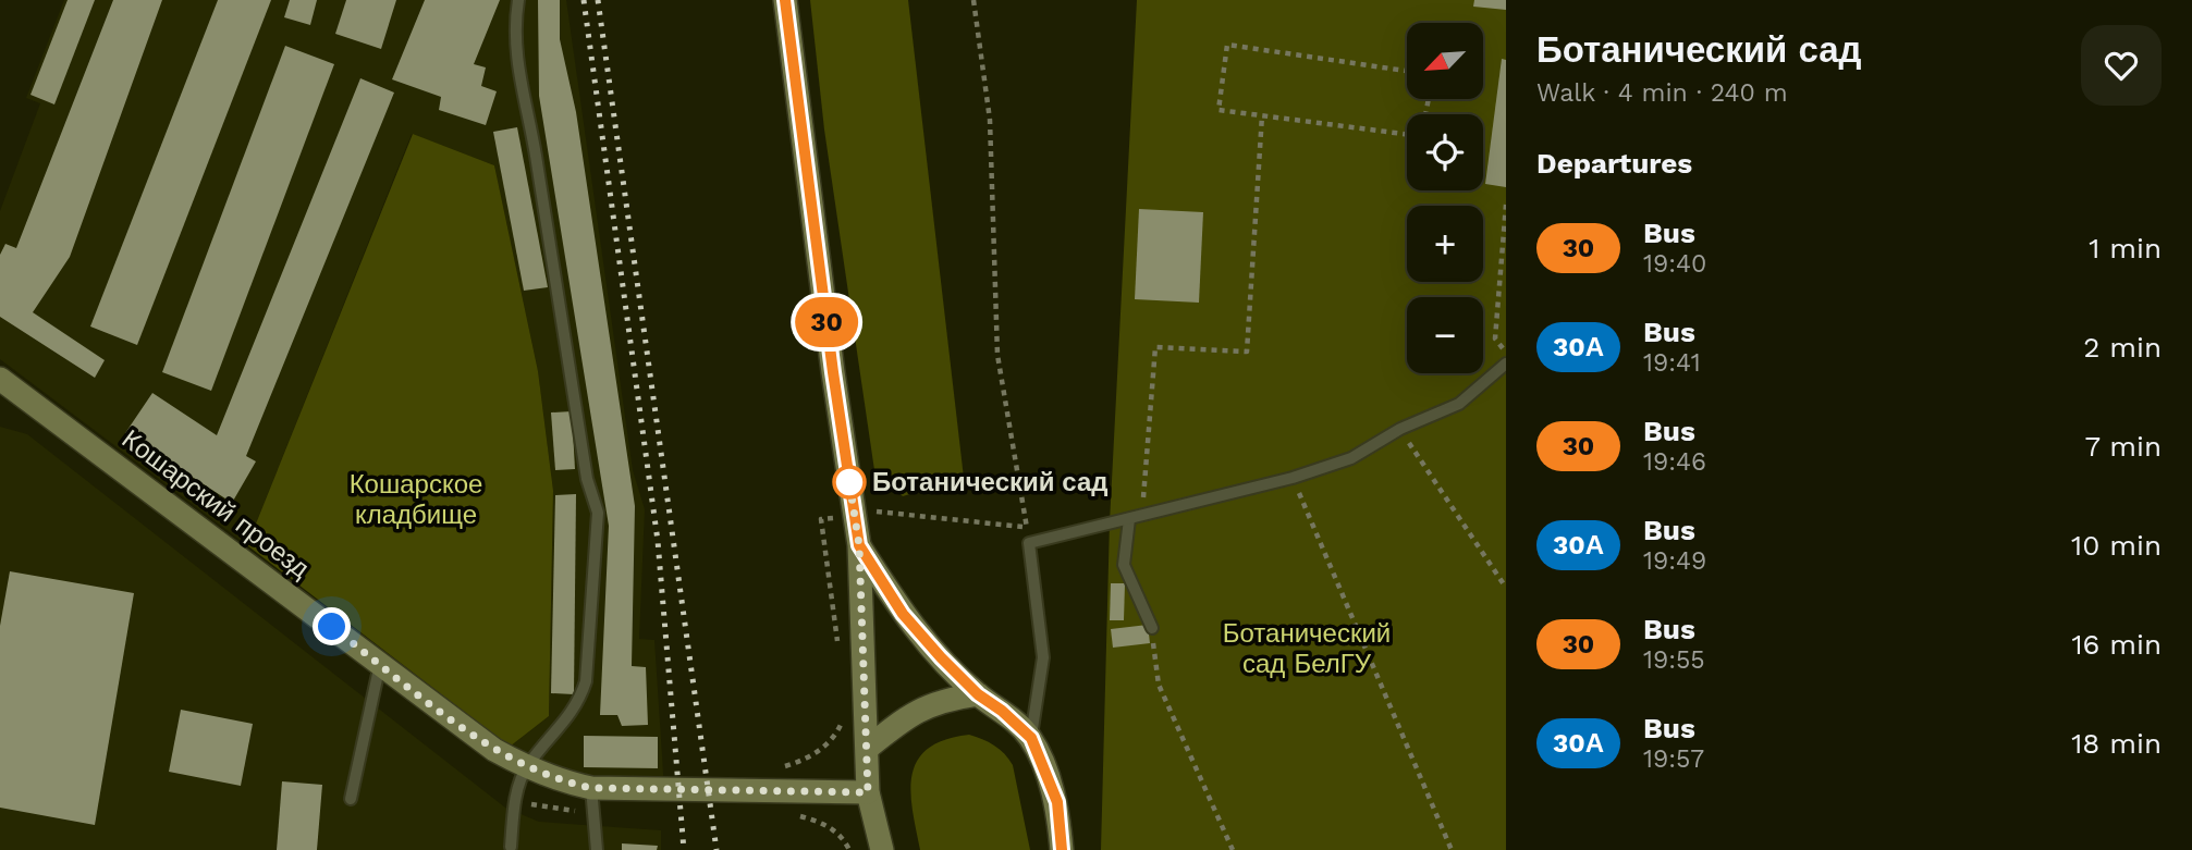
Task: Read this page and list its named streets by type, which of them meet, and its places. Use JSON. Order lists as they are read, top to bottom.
{
  "streets": {
    "main road": ["Кошарский проезд"]
  },
  "parks": ["Кошарское кладбище", "Ботанический сад БелГУ"],
  "places": ["Ботанический сад"],
  "lines": ["bus line 30"],
  "north": "bottom left",
  "page": {
    "on_map": "30",
    "heading": [
      ["Ботанический сад", "Walk · 4 min · 240 m"],
      "Departures"
    ],
    "map_buttons": ["+", "−"],
    "list": [
      {
        "mark": "30",
        "name": "Bus",
        "note": "19:40",
        "value": "1 min"
      },
      {
        "mark": "30А",
        "name": "Bus",
        "note": "19:41",
        "value": "2 min"
      },
      {
        "mark": "30",
        "name": "Bus",
        "note": "19:46",
        "value": "7 min"
      },
      {
        "mark": "30А",
        "name": "Bus",
        "note": "19:49",
        "value": "10 min"
      },
      {
        "mark": "30",
        "name": "Bus",
        "note": "19:55",
        "value": "16 min"
      },
      {
        "mark": "30А",
        "name": "Bus",
        "note": "19:57",
        "value": "18 min"
      }
    ]
  }
}
